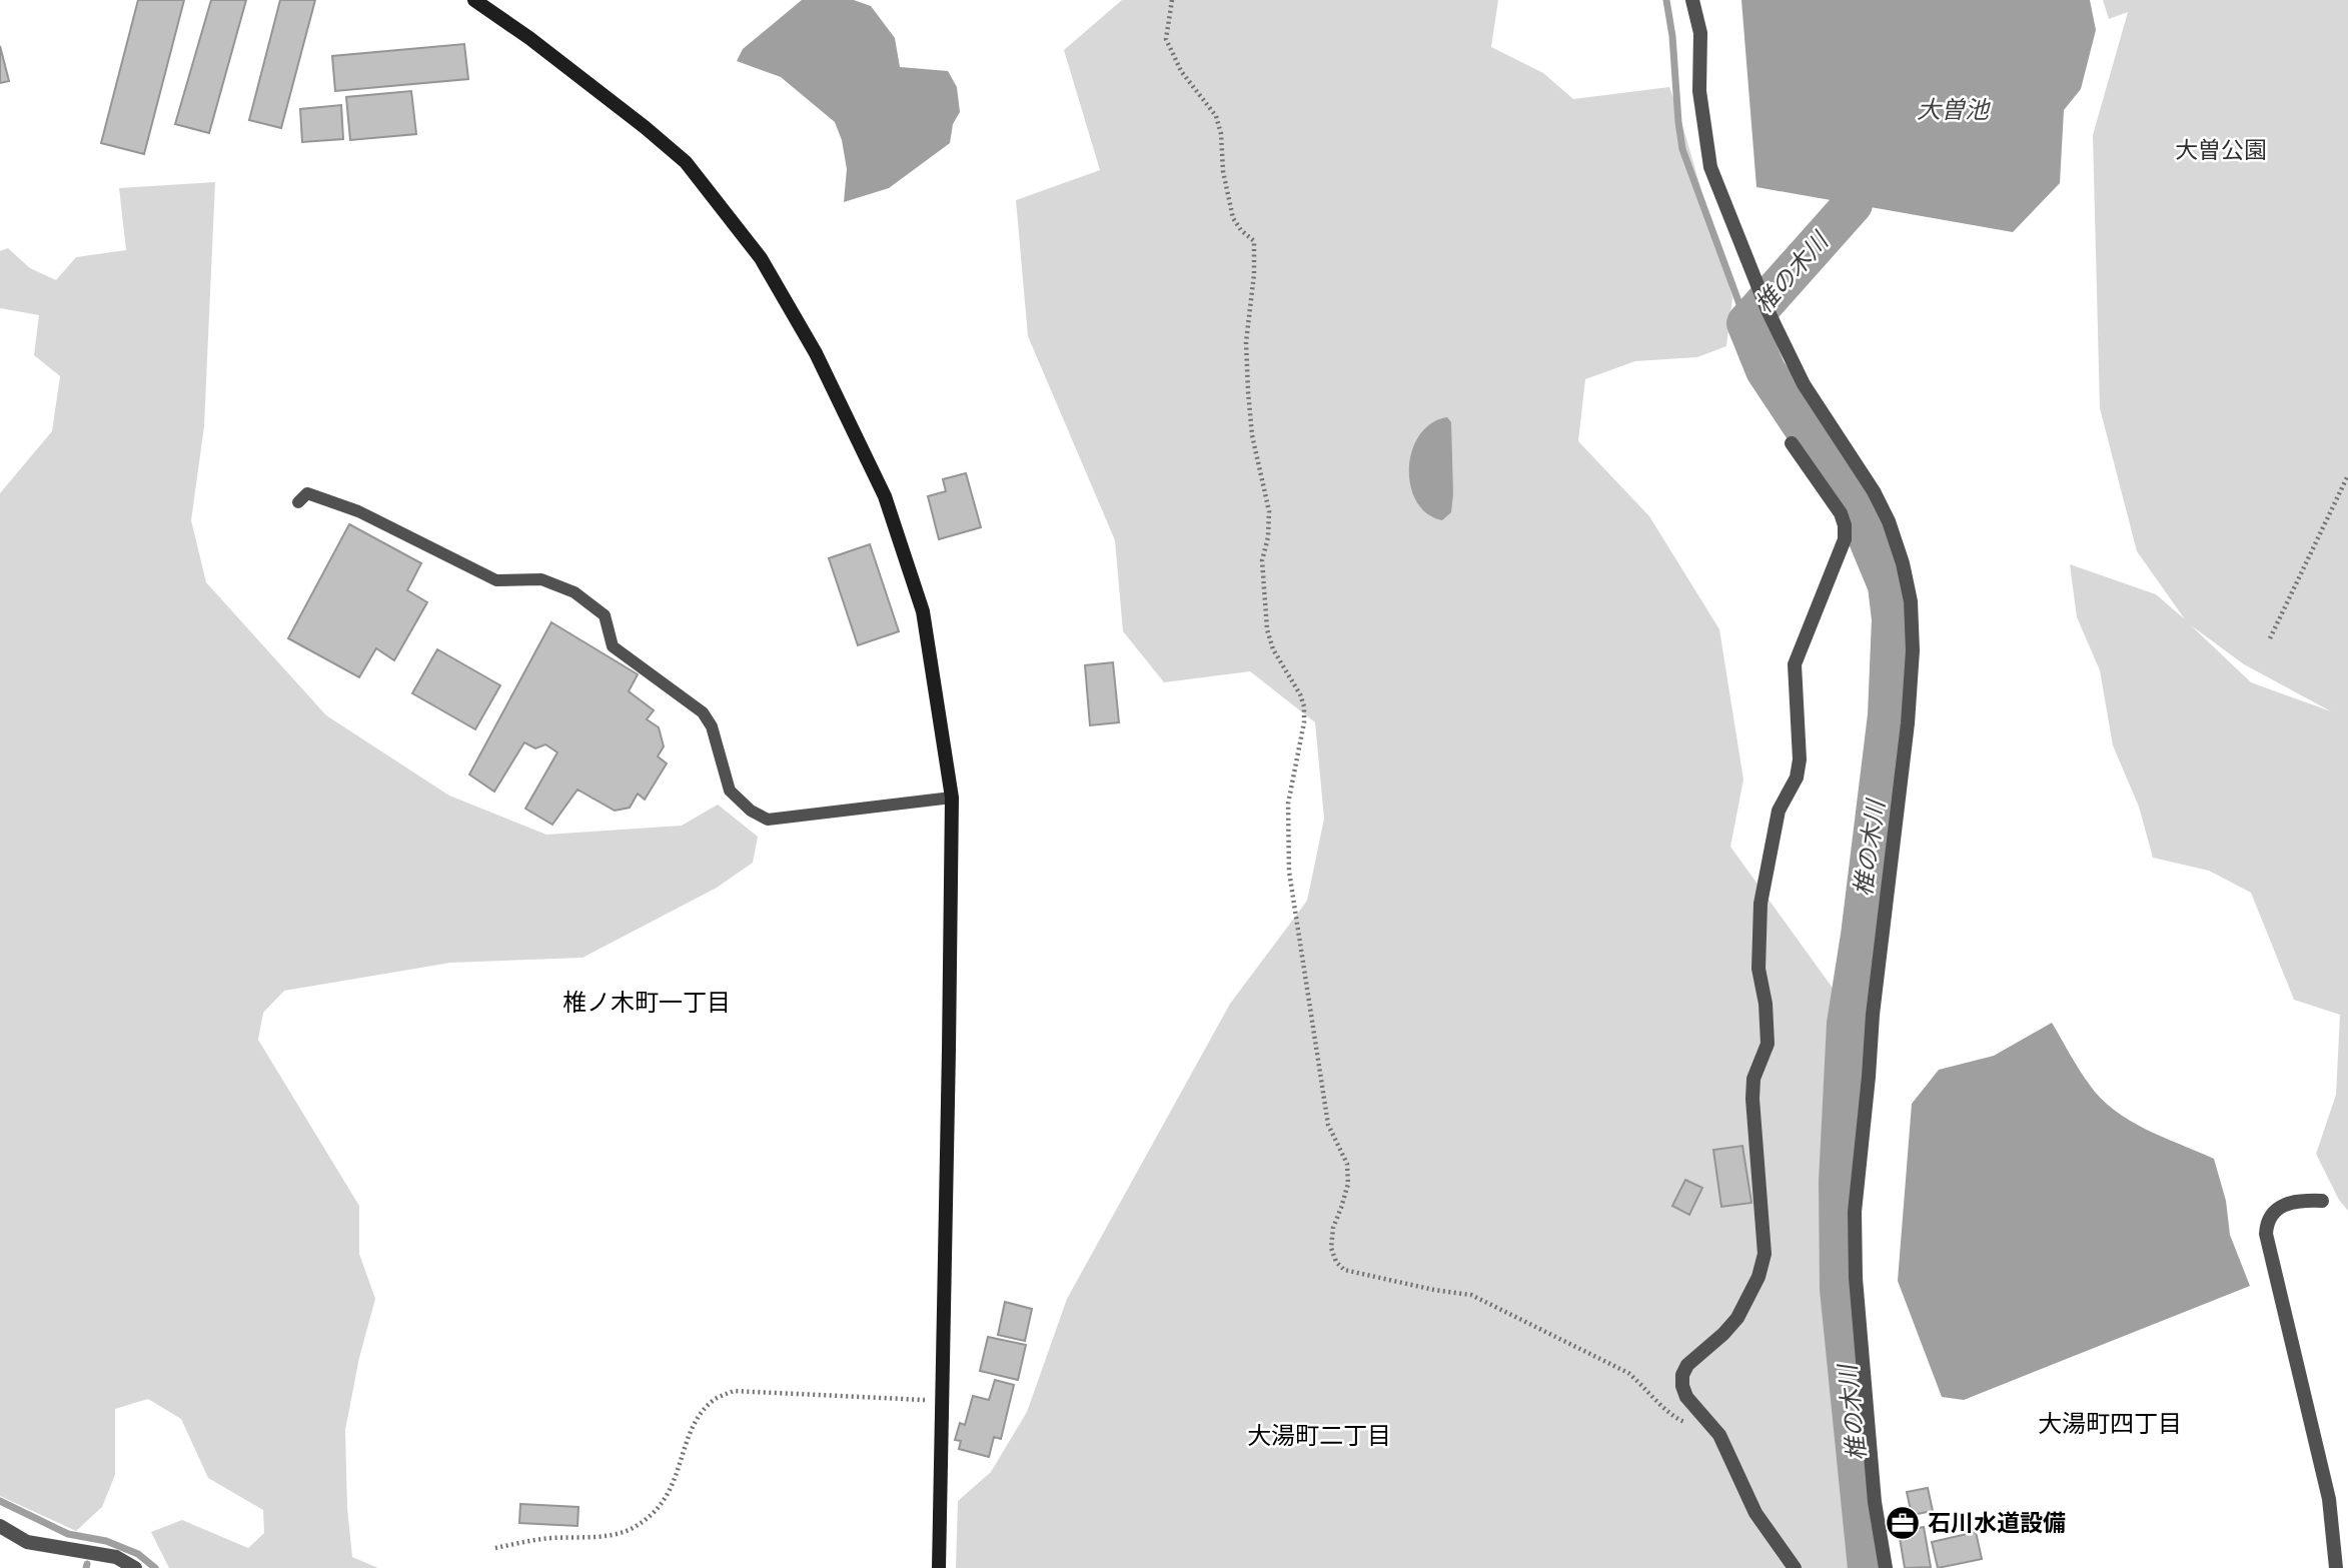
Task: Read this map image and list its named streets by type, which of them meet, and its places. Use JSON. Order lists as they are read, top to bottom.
{
  "districts": ["椎ノ木町一丁目", "大湯町四丁目", "大湯町二丁目"],
  "water": ["大曽池", "椎の木川"],
  "parks": ["大曽公園"],
  "places": {
    "office": ["石川水道設備"]
  }
}
